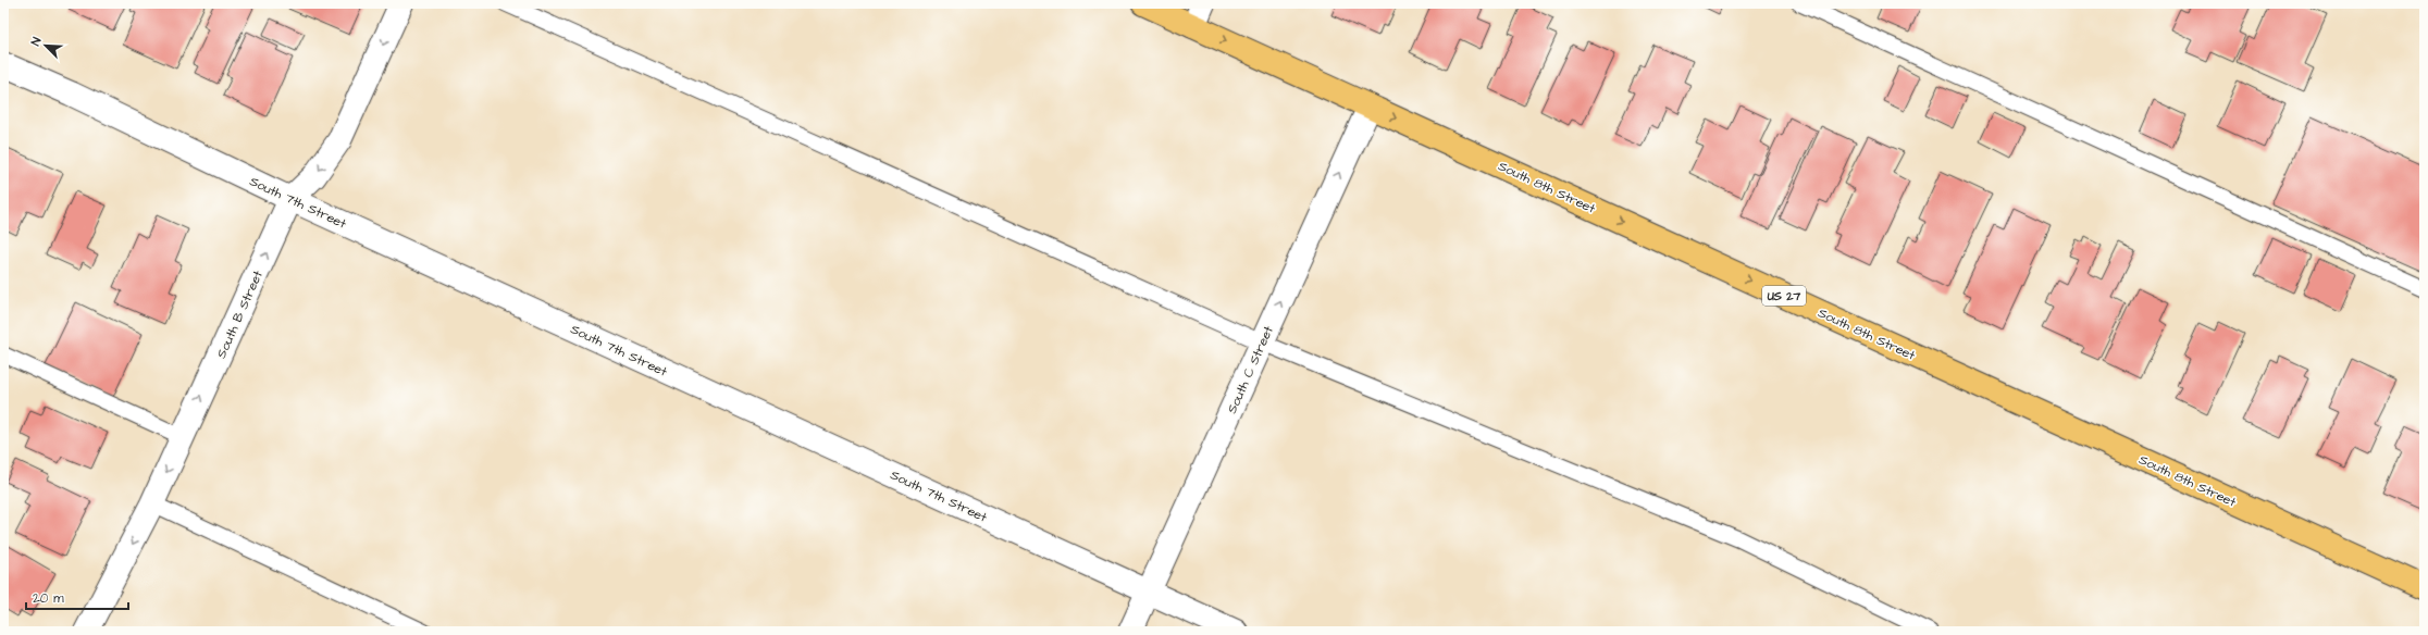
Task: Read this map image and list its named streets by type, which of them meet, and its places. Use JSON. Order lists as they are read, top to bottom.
{
  "streets": {
    "highway": ["South 8th Street", "US 27"],
    "street": ["South 7th Street", "South B Street", "South C Street"]
  },
  "crossings": [
    ["South 8th Street", "South C Street"],
    ["South 7th Street", "South B Street"],
    ["South 7th Street", "South C Street"]
  ],
  "one_way": ["South 8th Street", "South C Street"],
  "scale_bar": "20 m",
  "north": "top left"
}
